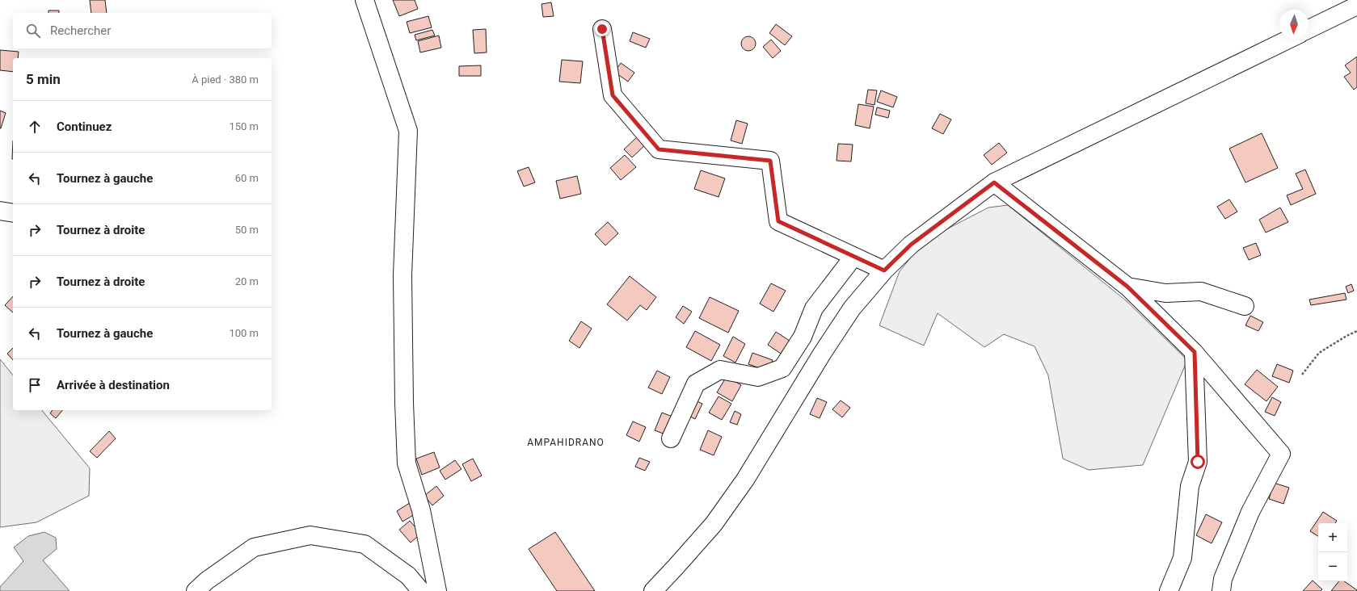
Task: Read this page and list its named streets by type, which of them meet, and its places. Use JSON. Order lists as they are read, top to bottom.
{
  "districts": ["AMPAHIDRANO"],
  "north": "bottom",
  "page": {
    "search": "Rechercher",
    "heading": ["5 min", "À pied · 380 m"],
    "list": [
      ["Continuez", "150 m"],
      ["Tournez à gauche", "60 m"],
      ["Tournez à droite", "50 m"],
      ["Tournez à droite", "20 m"],
      ["Tournez à gauche", "100 m"],
      "Arrivée à destination"
    ],
    "map_buttons": ["+", "−"]
  }
}
